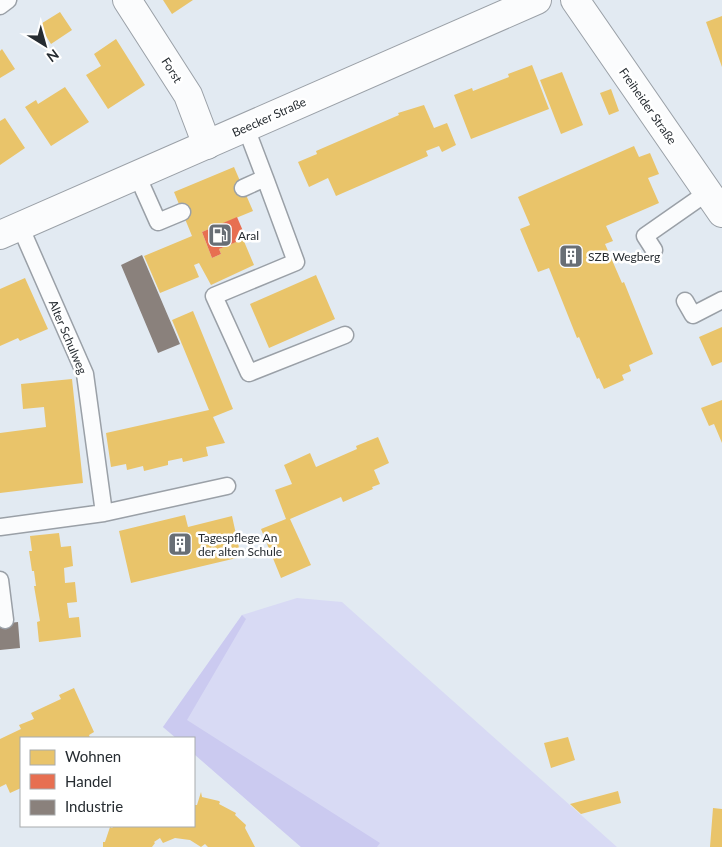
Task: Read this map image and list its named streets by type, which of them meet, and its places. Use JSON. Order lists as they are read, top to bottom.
{
  "streets": {
    "street": ["Forst", "Freiheider Straße", "Beecker Straße"],
    "lane": ["Alter Schulweg"]
  },
  "crossings": [
    ["Forst", "Beecker Straße"],
    ["Beecker Straße", "Alter Schulweg"]
  ],
  "places": {
    "fuel station": ["Aral"],
    "building": ["SZB Wegberg", "Tagespflege An der alten Schule"]
  },
  "legend": ["Wohnen", "Handel", "Industrie"],
  "north": "bottom right"
}
